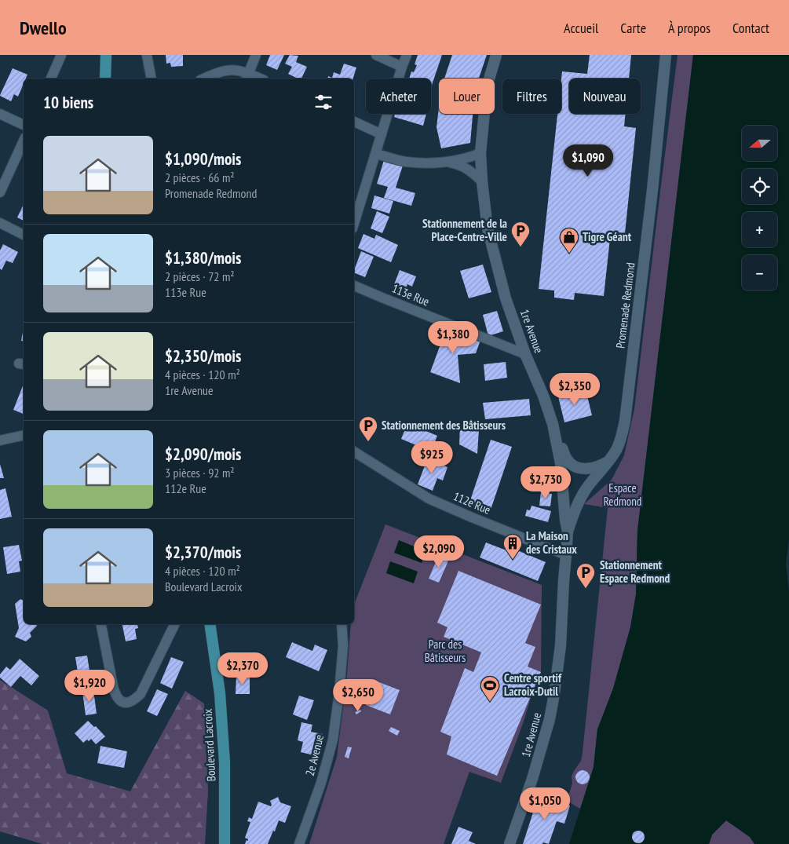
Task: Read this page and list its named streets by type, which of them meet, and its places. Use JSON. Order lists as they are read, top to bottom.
{
  "streets": {
    "main road": ["Boulevard Lacroix"],
    "street": [
      "113e Rue",
      "Promenade Redmond",
      "1re Avenue",
      "112e Rue",
      "2e Avenue"
    ]
  },
  "crossings": [
    ["113e Rue", "1re Avenue"],
    ["Promenade Redmond", "1re Avenue"],
    ["1re Avenue", "112e Rue"]
  ],
  "parks": ["Espace Redmond", "Parc des Bâtisseurs"],
  "places": {
    "parking": ["Stationnement de la Place-Centre-Ville", "Stationnement des Bâtisseurs", "Stationnement Espace Redmond"],
    "shop": ["Tigre Géant"],
    "building": ["La Maison des Cristaux"],
    "sports": ["Centre sportif Lacroix-Dutil"]
  },
  "north": "left",
  "page": {
    "header": "Dwello",
    "nav": [
      "Accueil",
      "Carte",
      "À propos",
      "Contact"
    ],
    "chip": [
      "Acheter",
      "Louer",
      "Filtres",
      "Nouveau"
    ],
    "heading": "10 biens",
    "map_buttons": ["+", "−"],
    "list": [
      {
        "name": "$1,090/mois",
        "note": "2 pièces · 66 m² · Promenade Redmond"
      },
      {
        "name": "$1,380/mois",
        "note": "2 pièces · 72 m² · 113e Rue"
      },
      {
        "name": "$2,350/mois",
        "note": "4 pièces · 120 m² · 1re Avenue"
      },
      {
        "name": "$2,090/mois",
        "note": "3 pièces · 92 m² · 112e Rue"
      },
      {
        "name": "$2,370/mois",
        "note": "4 pièces · 120 m² · Boulevard Lacroix"
      }
    ],
    "price": [
      "$1,090",
      "$1,380",
      "$2,350",
      "$925",
      "$2,730",
      "$2,090",
      "$2,370",
      "$1,920",
      "$2,650",
      "$1,050"
    ]
  }
}
